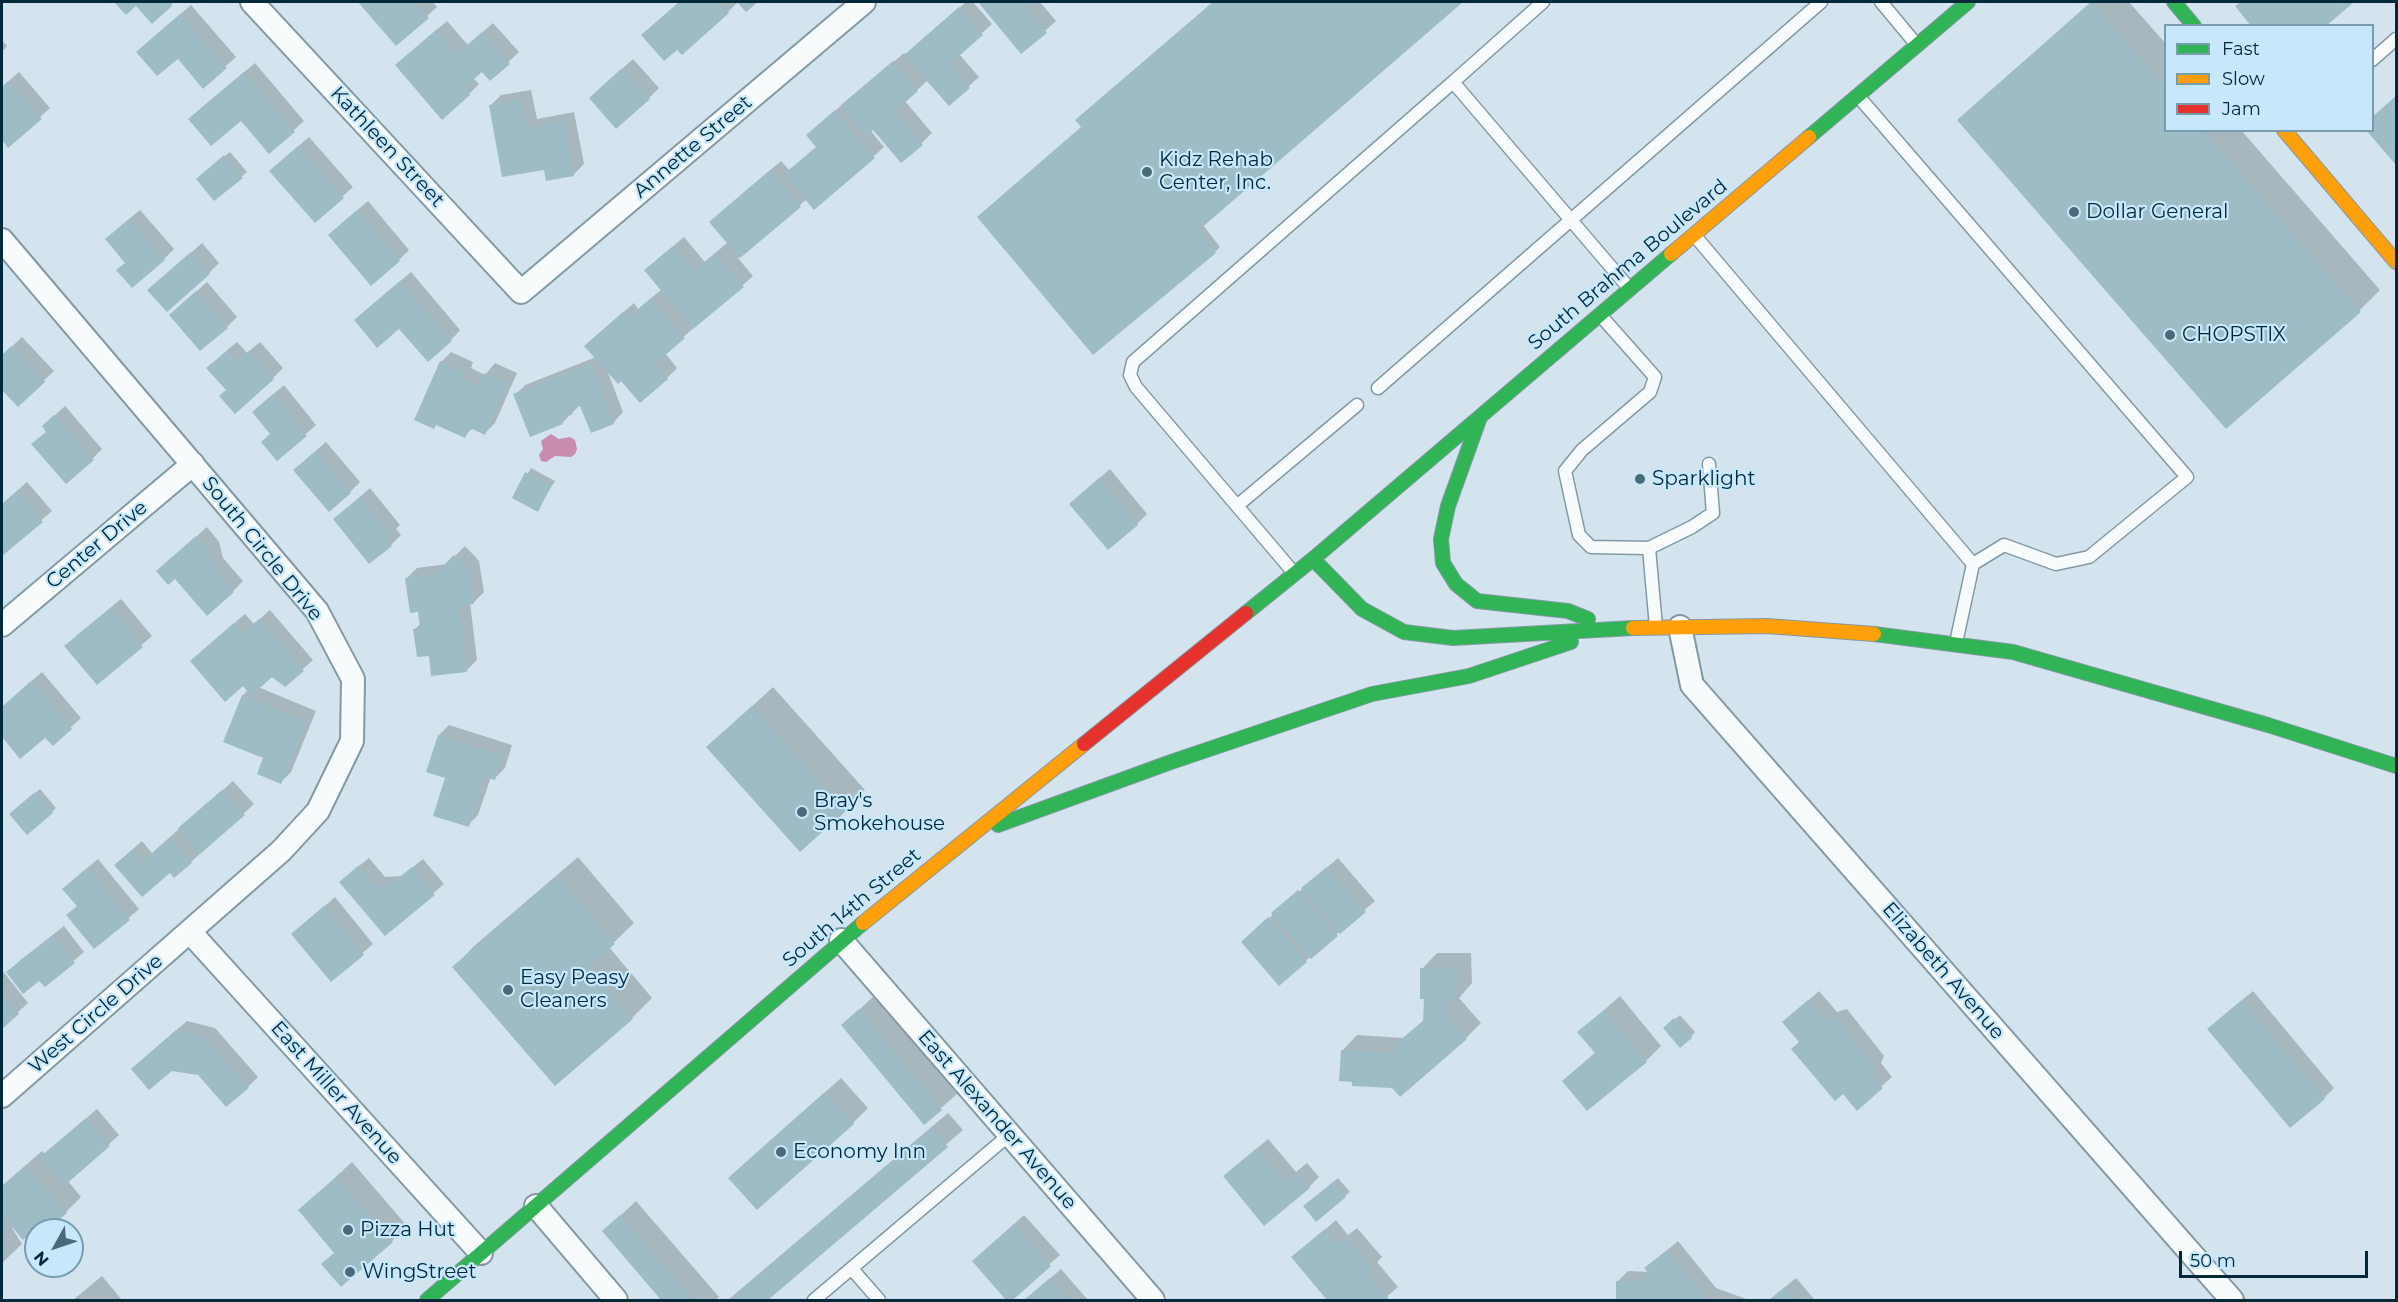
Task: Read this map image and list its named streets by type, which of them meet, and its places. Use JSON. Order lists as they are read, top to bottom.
{
  "streets": {
    "main road": ["South Brahma Boulevard", "South 14th Street"],
    "street": [
      "Kathleen Street",
      "Annette Street",
      "Center Drive",
      "South Circle Drive",
      "Elizabeth Avenue",
      "West Circle Drive",
      "East Miller Avenue",
      "East Alexander Avenue"
    ]
  },
  "crossings": [
    ["Kathleen Street", "Annette Street"],
    ["South Brahma Boulevard", "South 14th Street"],
    ["Center Drive", "South Circle Drive"],
    ["South Circle Drive", "West Circle Drive"],
    ["South Circle Drive", "East Miller Avenue"],
    ["South 14th Street", "East Miller Avenue"],
    ["South 14th Street", "East Alexander Avenue"],
    ["West Circle Drive", "East Miller Avenue"]
  ],
  "places": [
    "Kidz Rehab Center, Inc.",
    "Dollar General",
    "CHOPSTIX",
    "Sparklight",
    "Bray's Smokehouse",
    "Easy Peasy Cleaners",
    "Economy Inn",
    "Pizza Hut",
    "WingStreet"
  ],
  "legend": ["Fast", "Slow", "Jam"],
  "scale_bar": "50 m",
  "north": "bottom left"
}
